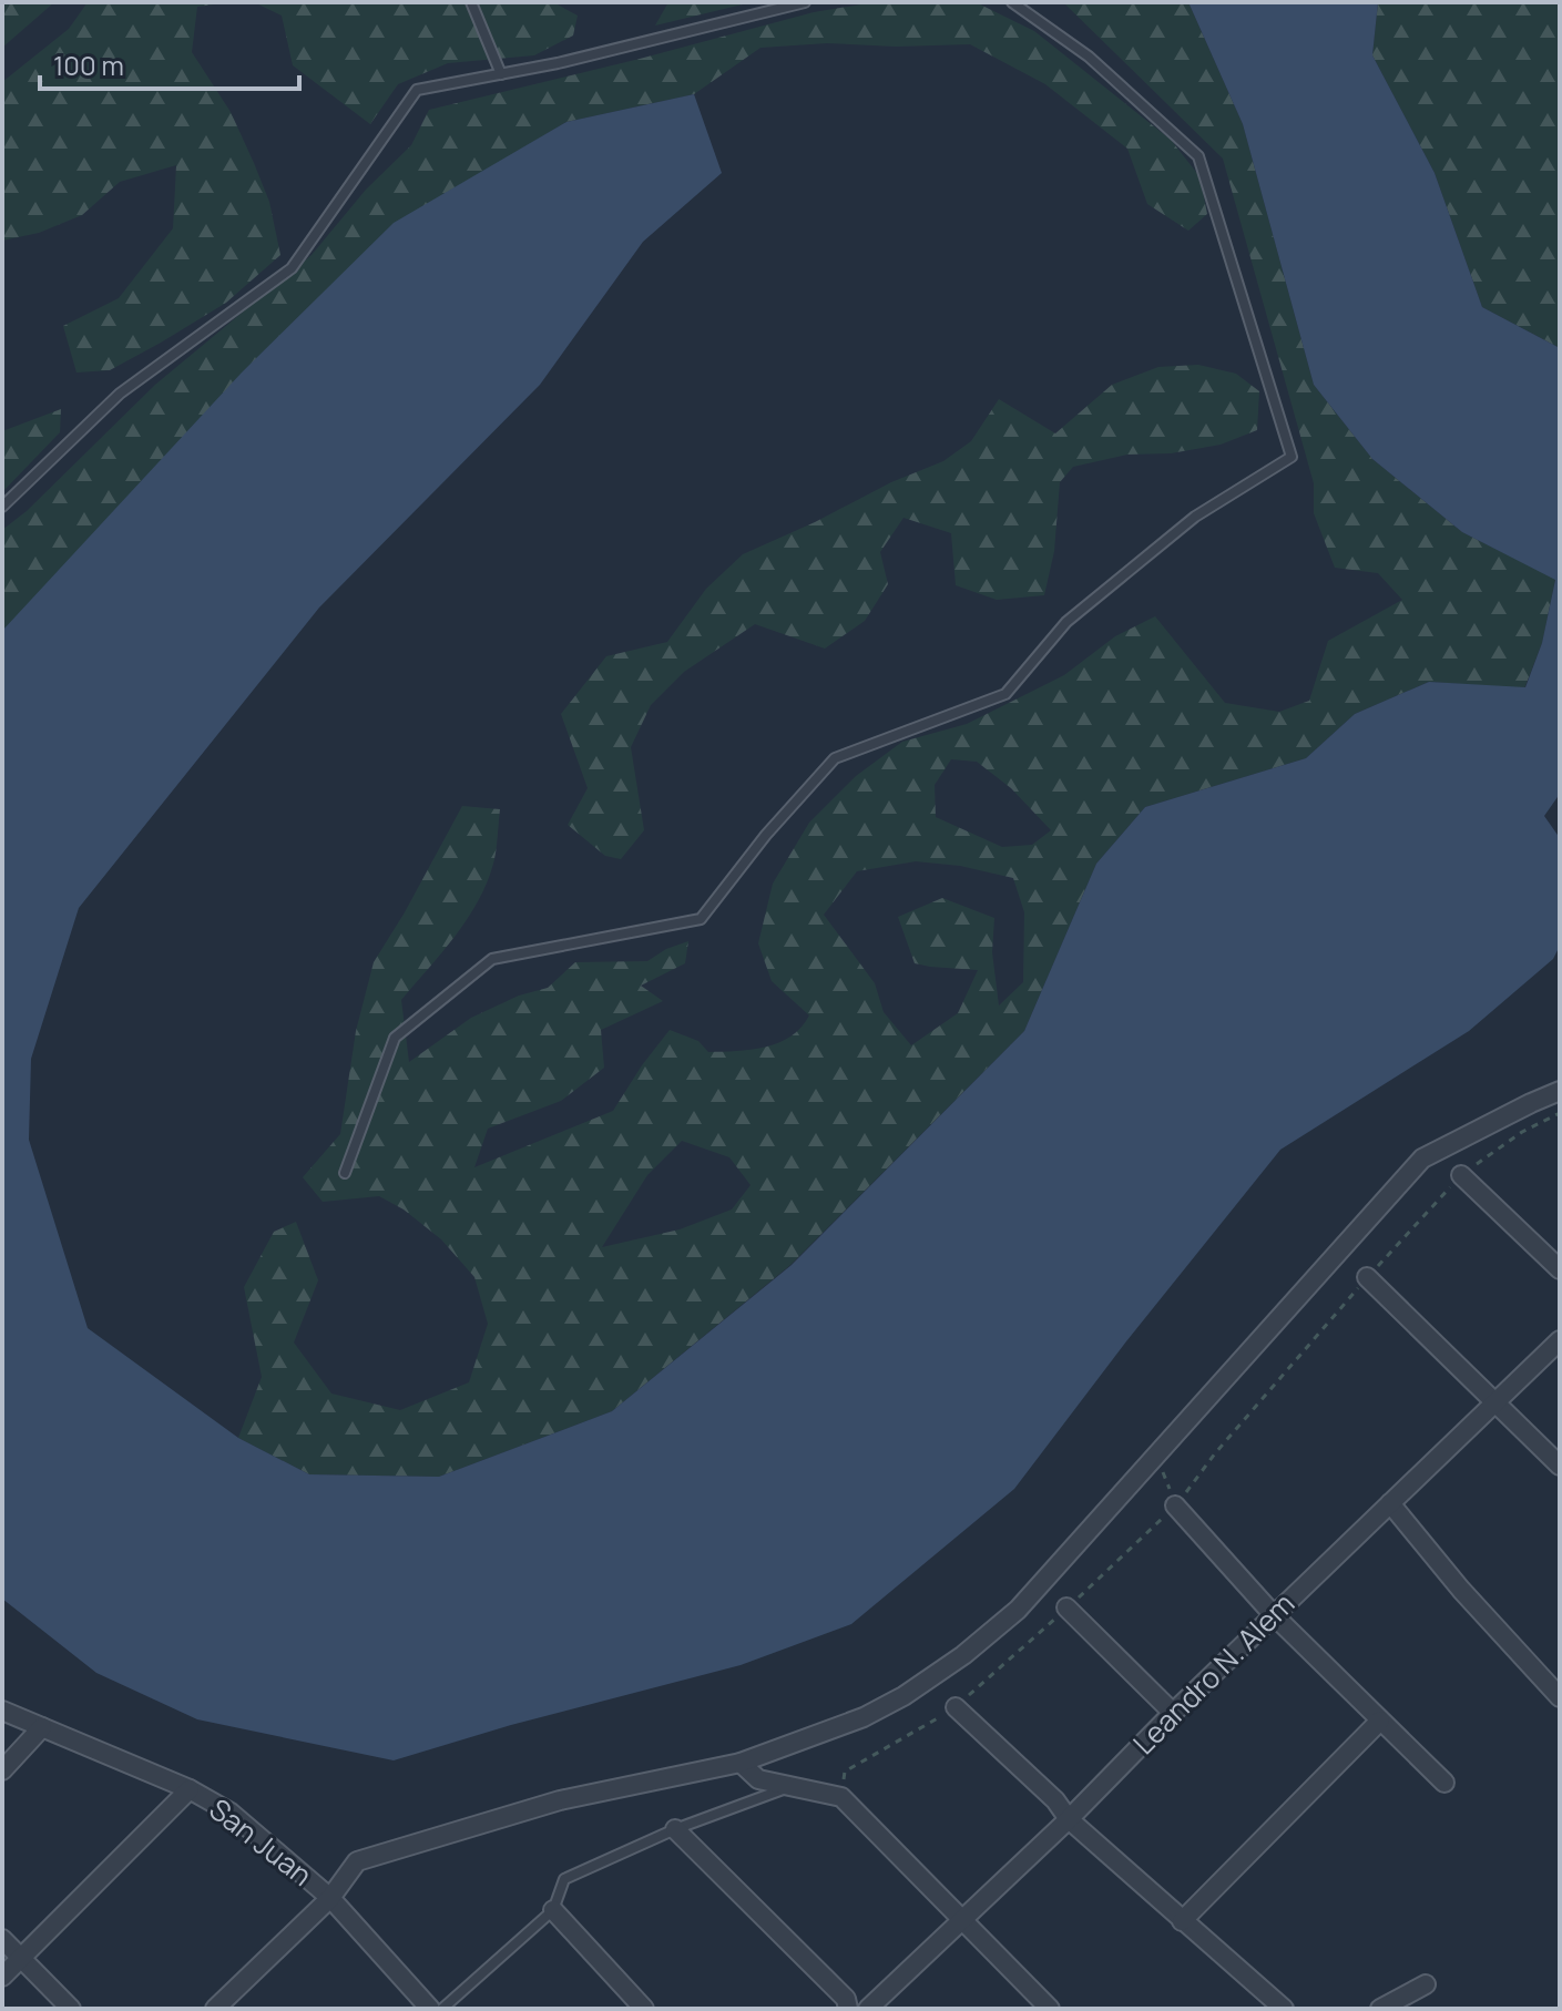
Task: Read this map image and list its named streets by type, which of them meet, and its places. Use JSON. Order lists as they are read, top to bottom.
{
  "streets": {
    "street": ["Leandro N. Alem", "San Juan"]
  },
  "scale_bar": "100 m"
}
